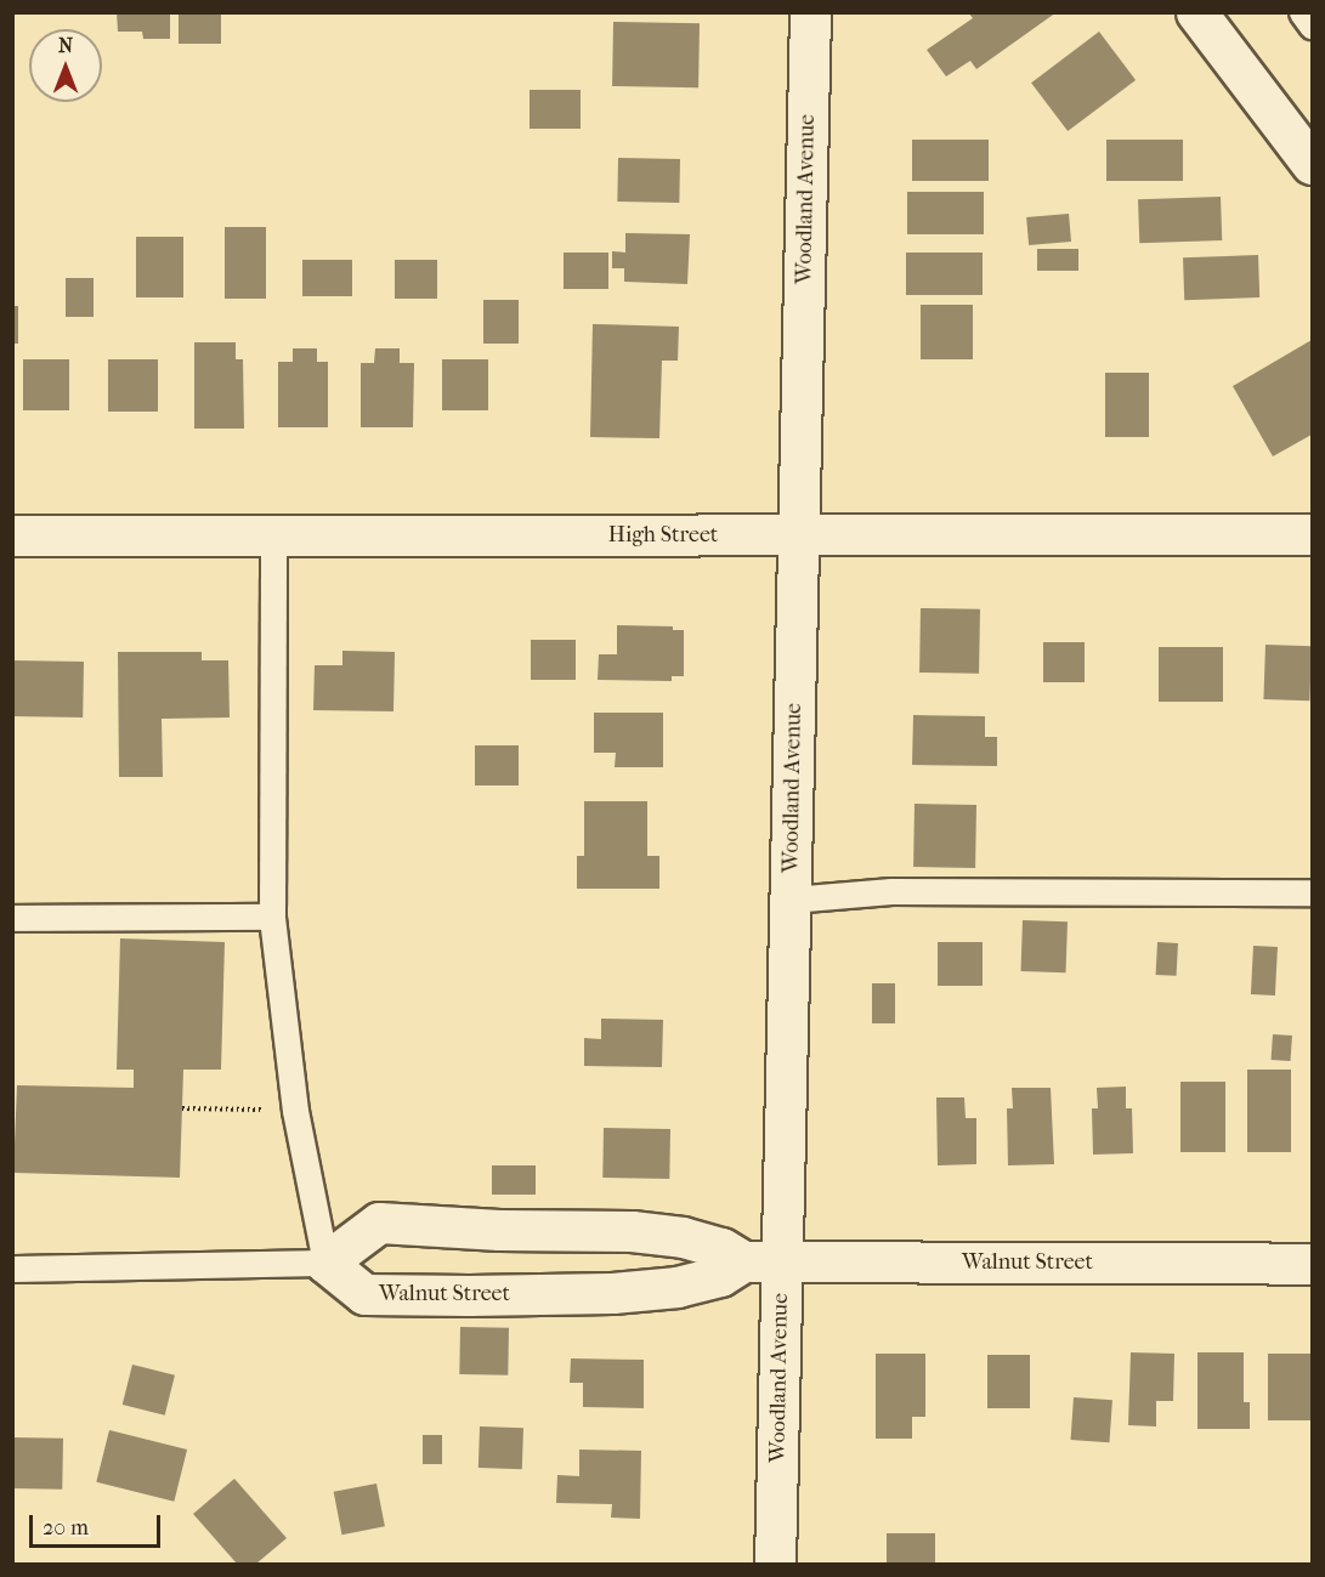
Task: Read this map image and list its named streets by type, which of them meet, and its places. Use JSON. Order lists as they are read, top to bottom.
{
  "streets": {
    "street": ["Woodland Avenue", "High Street", "Walnut Street"]
  },
  "crossings": [
    ["Woodland Avenue", "High Street"],
    ["Woodland Avenue", "Walnut Street"]
  ],
  "scale_bar": "20 m",
  "north": "top"
}
